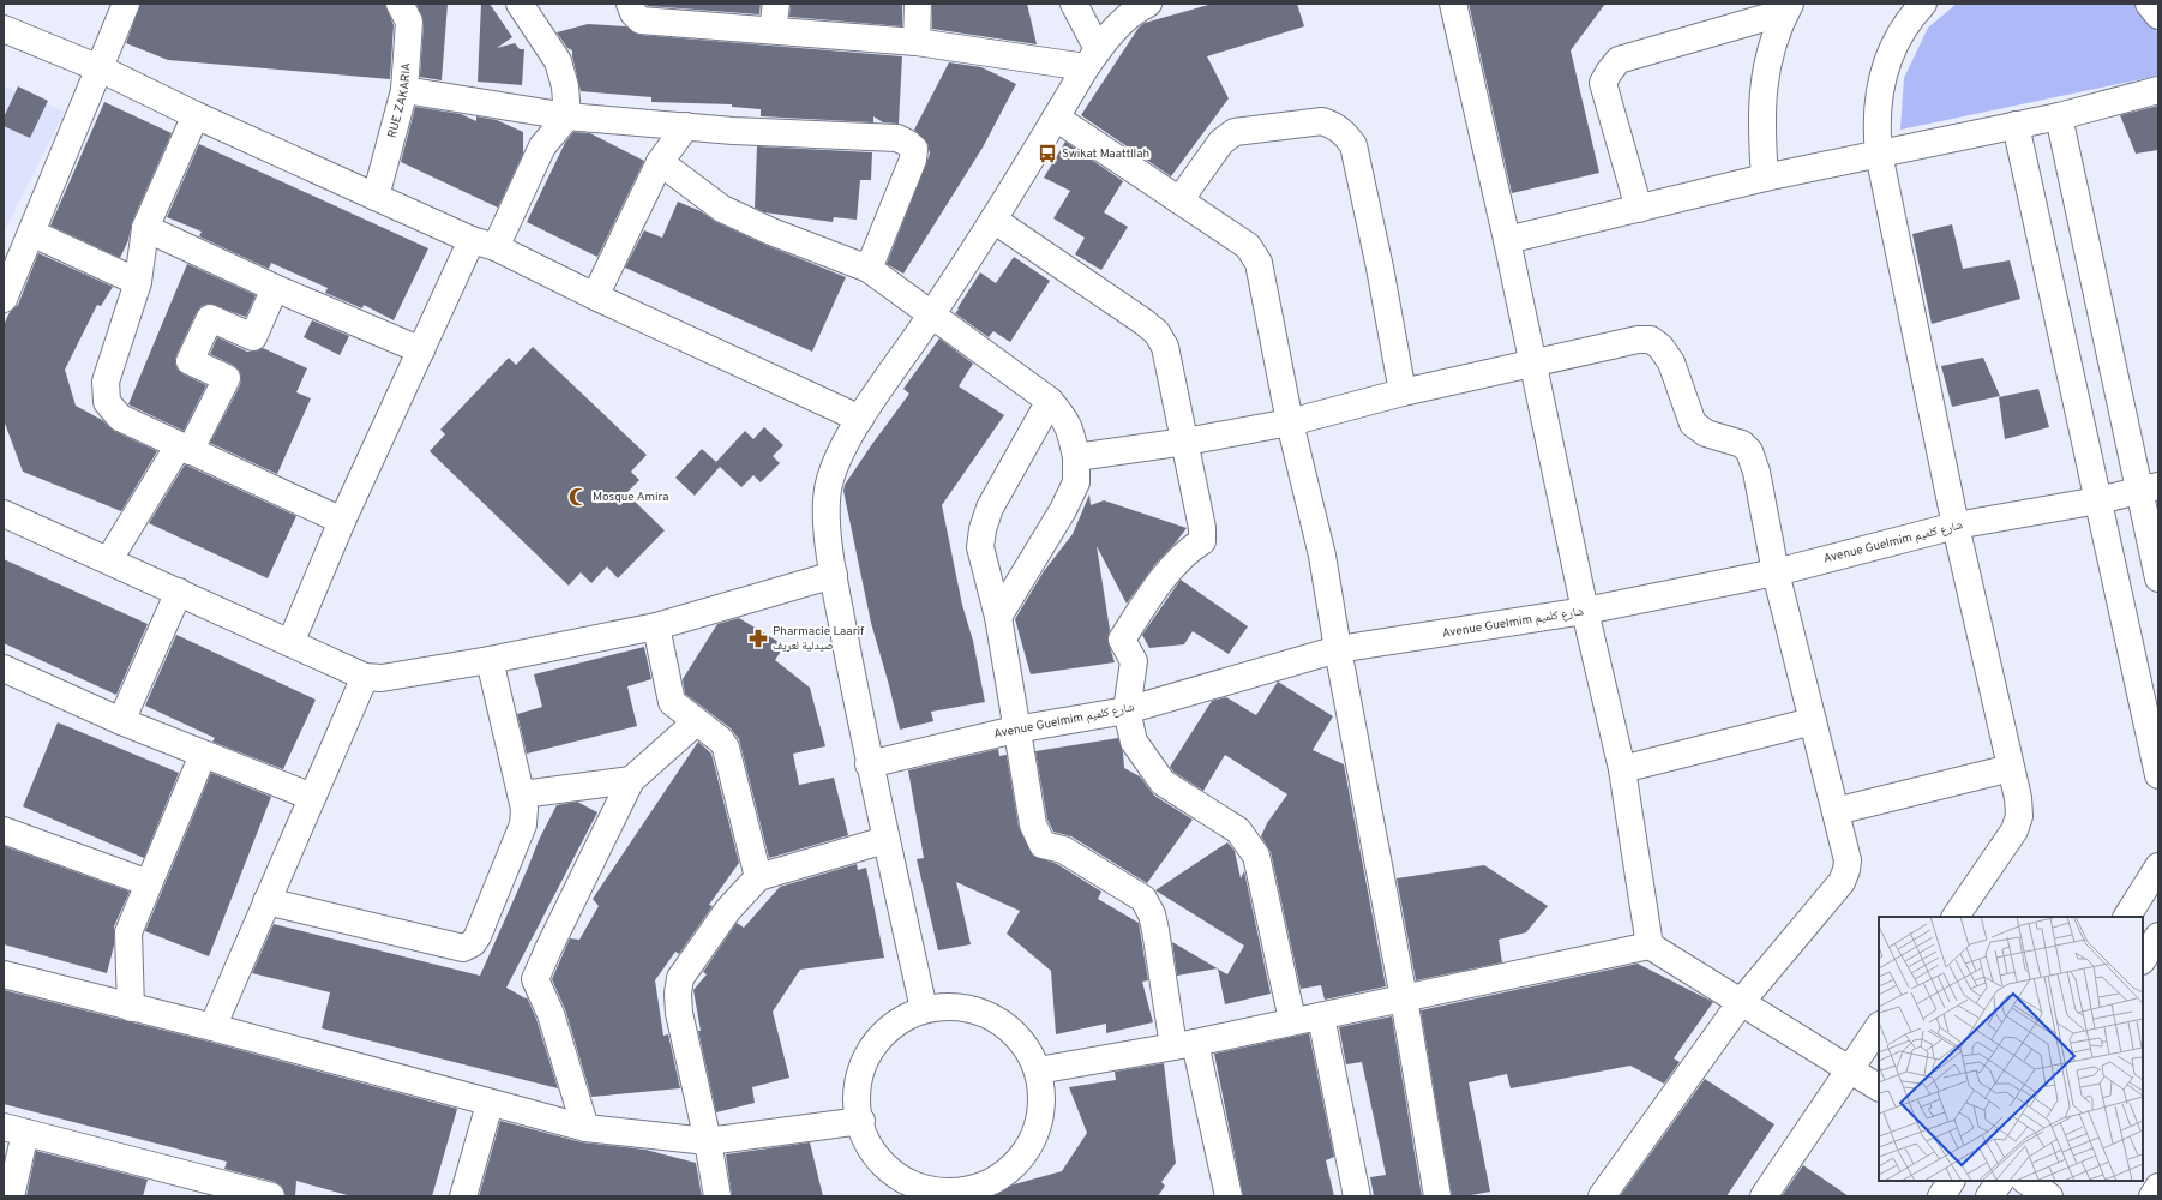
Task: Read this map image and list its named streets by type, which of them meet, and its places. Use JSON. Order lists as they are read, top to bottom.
{
  "streets": {
    "street": ["RUE ZAKARIA", "Avenue Guelmim شارع كلميم"]
  },
  "places": {
    "bus stop": ["Swikat Maattllah"],
    "mosque": ["Mosque Amira"],
    "pharmacy": ["Pharmacie Laarif صيدلية لعريف"]
  }
}
